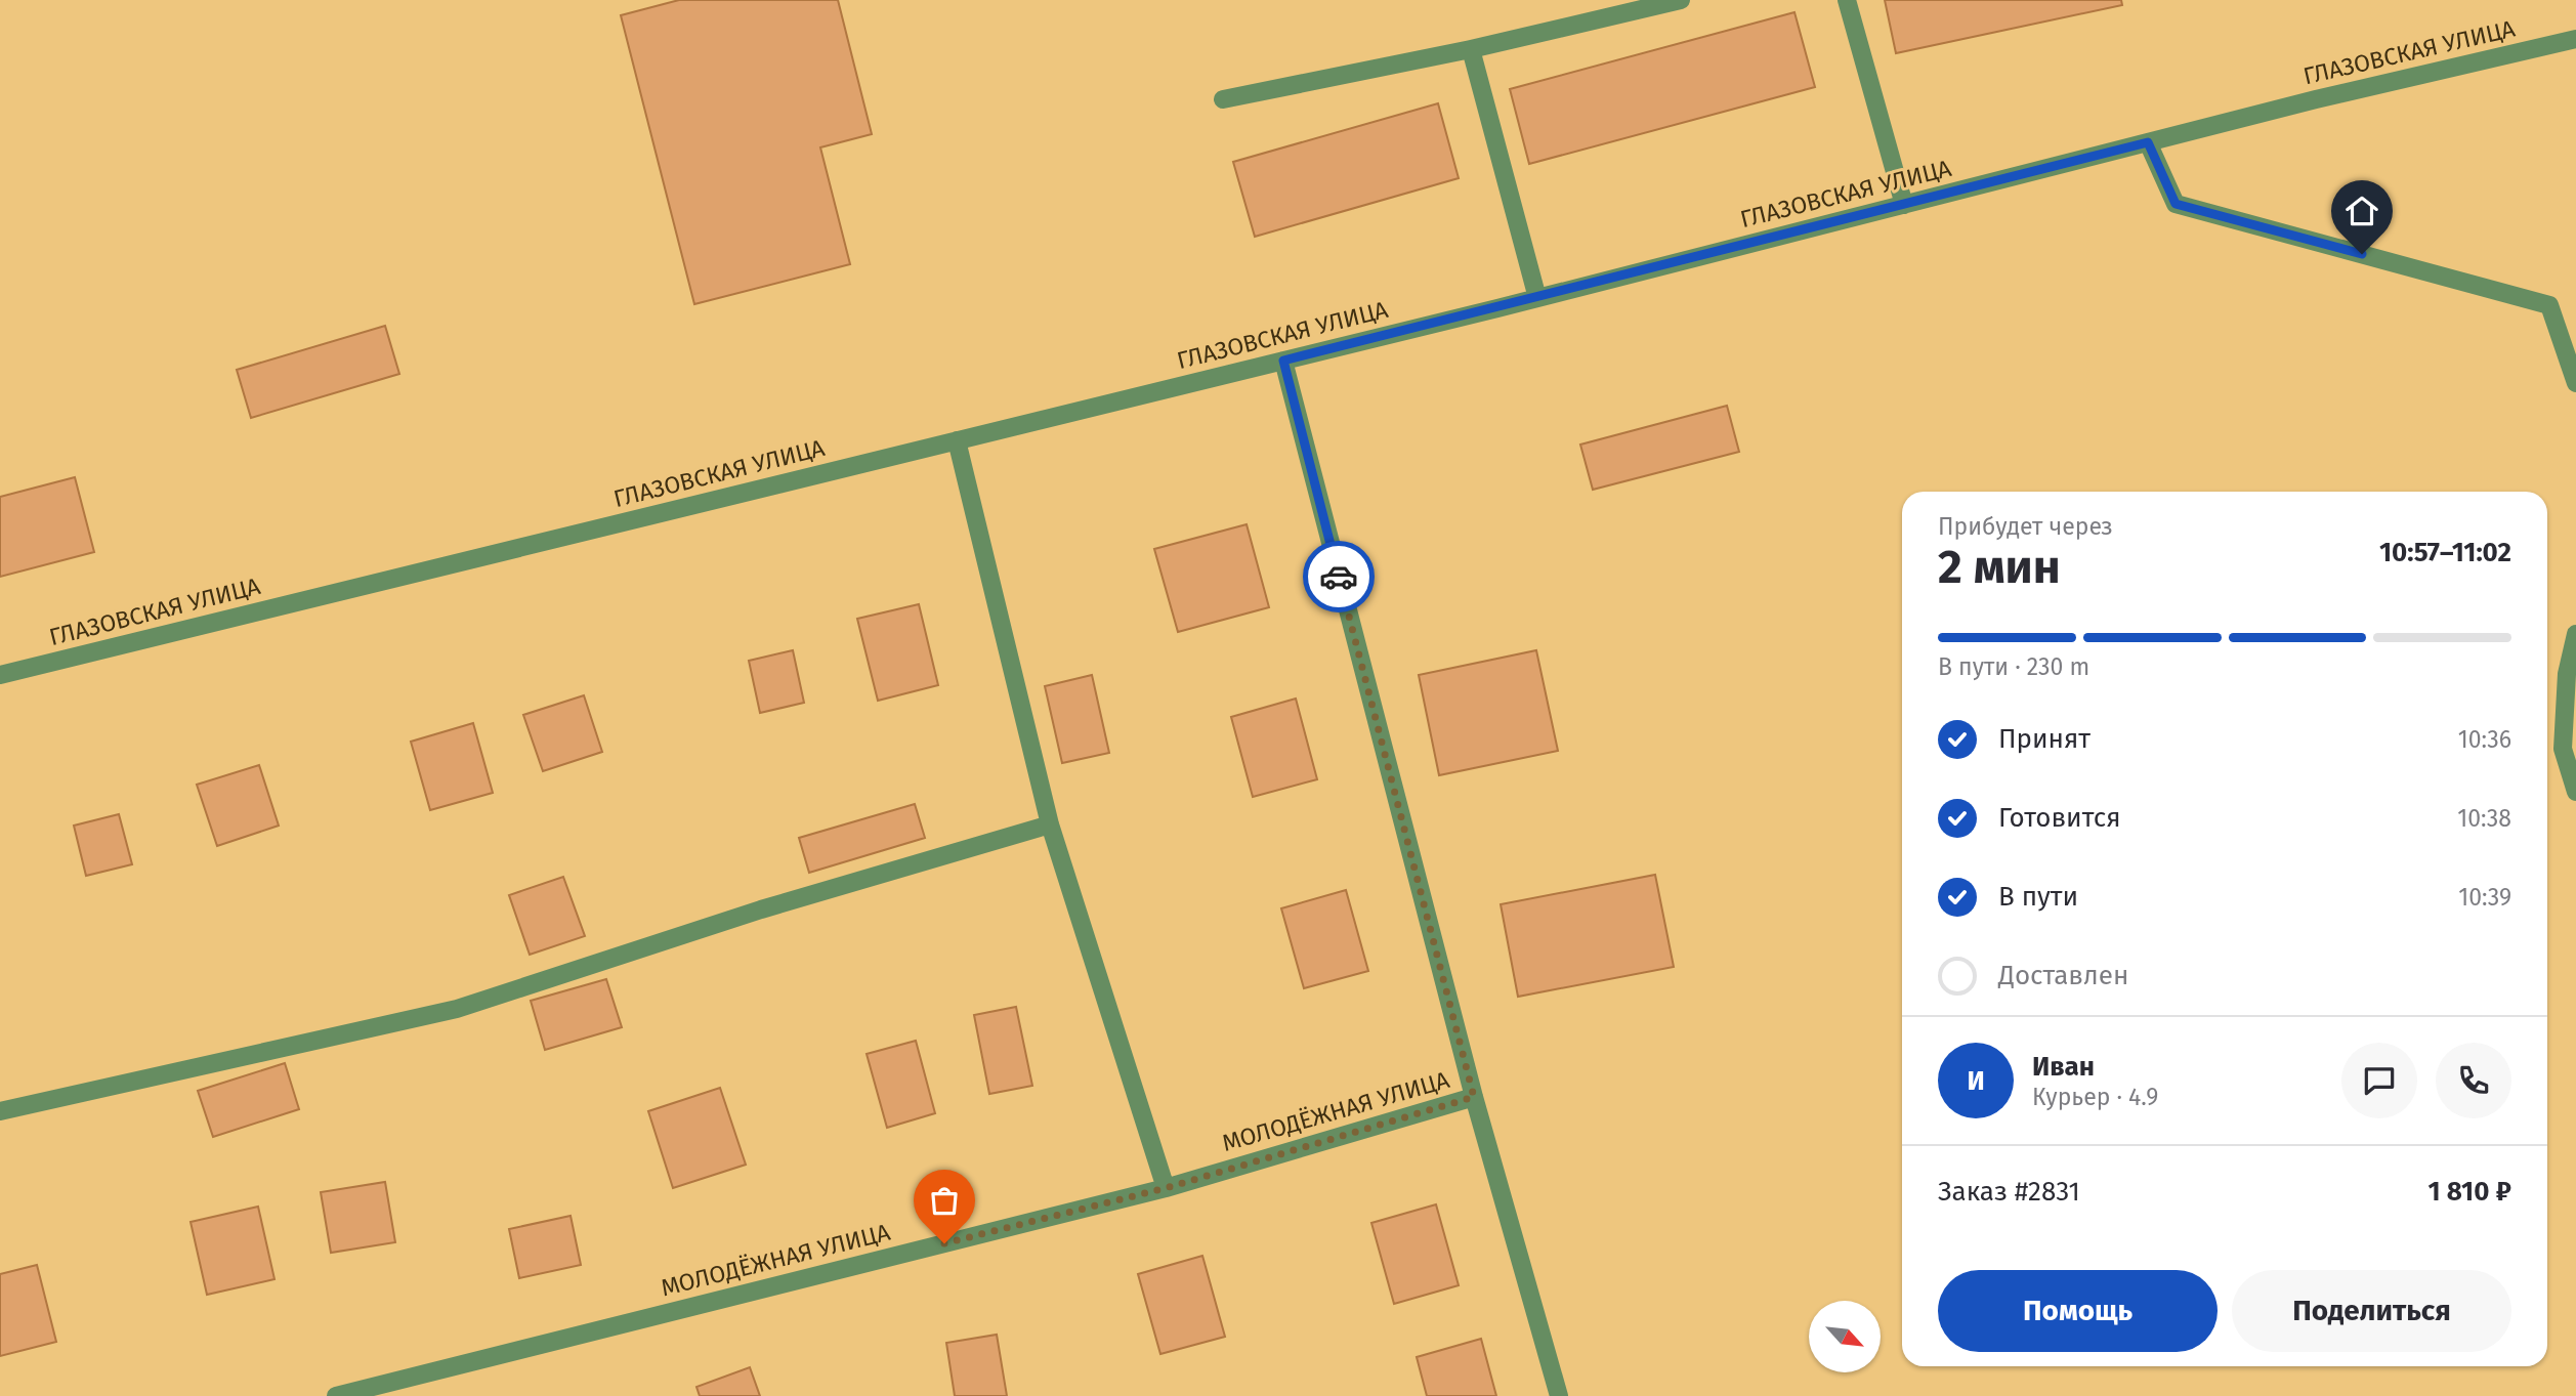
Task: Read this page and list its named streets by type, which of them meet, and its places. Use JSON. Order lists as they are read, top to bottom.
{
  "streets": {
    "street": ["ГЛАЗОВСКАЯ УЛИЦА", "МОЛОДЁЖНАЯ УЛИЦА"]
  },
  "north": "bottom right",
  "page": {
    "heading": ["2 мин", "Прибудет через", "10:57–11:02"],
    "panel": [
      "Иван",
      "Курьер · 4.9",
      "Заказ #2831",
      "1 810 ₽"
    ],
    "bar": "В пути · 230 m",
    "list": [
      ["Принят", "10:36"],
      ["Готовится", "10:38"],
      ["В пути", "10:39"],
      "Доставлен"
    ],
    "round": "И",
    "buttons": ["Помощь", "Поделиться"]
  }
}
